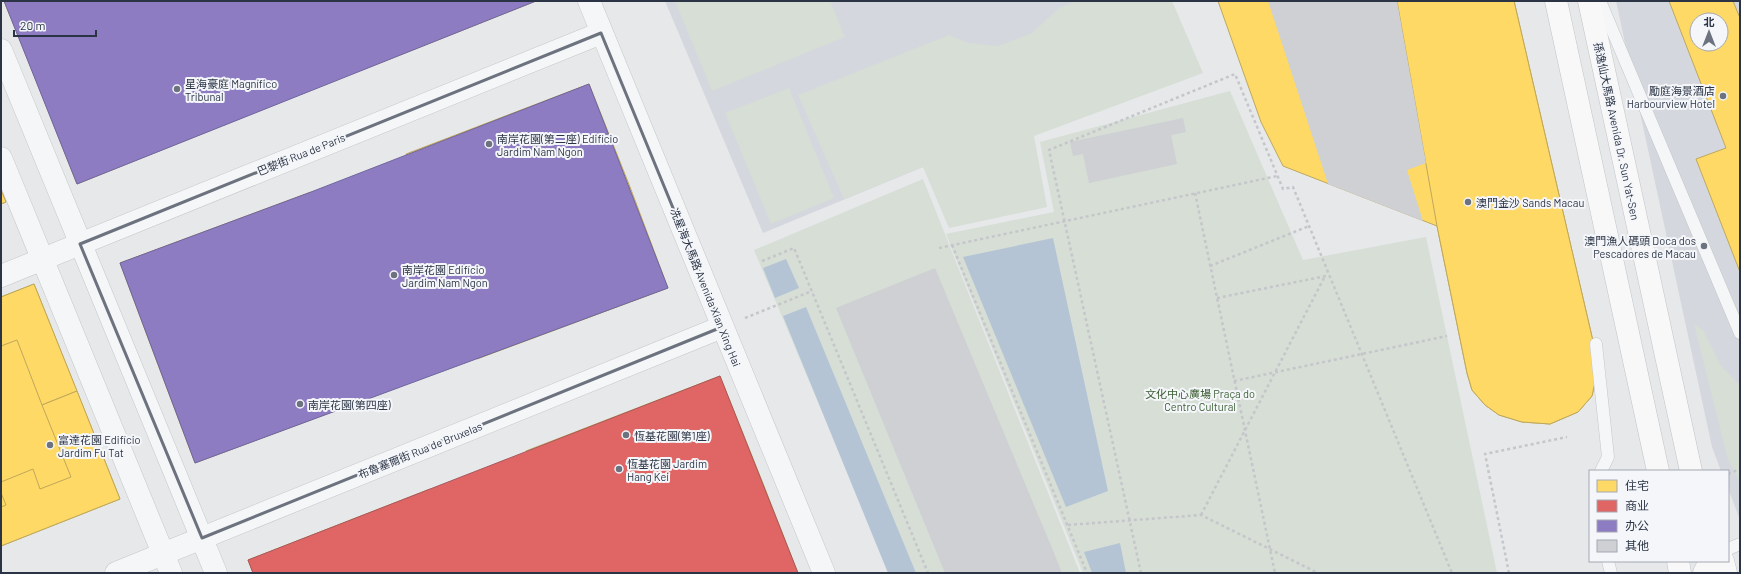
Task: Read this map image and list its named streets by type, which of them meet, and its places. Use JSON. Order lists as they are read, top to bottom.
{
  "streets": {
    "main road": ["孫逸仙大馬路 Avenida Dr. Sun Yat-Sen"],
    "street": ["巴黎街 Rua de Paris", "冼星海大馬路 Avenida Xian Xing Hai", "布魯塞爾街 Rua de Bruxelas"]
  },
  "crossings": [
    ["巴黎街 Rua de Paris", "冼星海大馬路 Avenida Xian Xing Hai"],
    ["冼星海大馬路 Avenida Xian Xing Hai", "布魯塞爾街 Rua de Bruxelas"]
  ],
  "parks": ["文化中心廣場 Praça do Centro Cultural"],
  "places": [
    "星海豪庭 Magnífico Tribunal",
    "勵庭海景酒店 Harbourview Hotel",
    "南岸花園(第二座) Edifício Jardim Nam Ngon",
    "澳門金沙 Sands Macau",
    "澳門漁人碼頭 Doca dos Pescadores de Macau",
    "南岸花園 Edifício Jardim Nam Ngon",
    "南岸花園(第四座)",
    "恆基花園(第1座)",
    "富達花園 Edifício Jardim Fu Tat",
    "恆基花園 Jardim Hang Kei"
  ],
  "legend": [
    "住宅",
    "商业",
    "办公",
    "其他"
  ],
  "scale_bar": "20 m",
  "north": "top"
}
